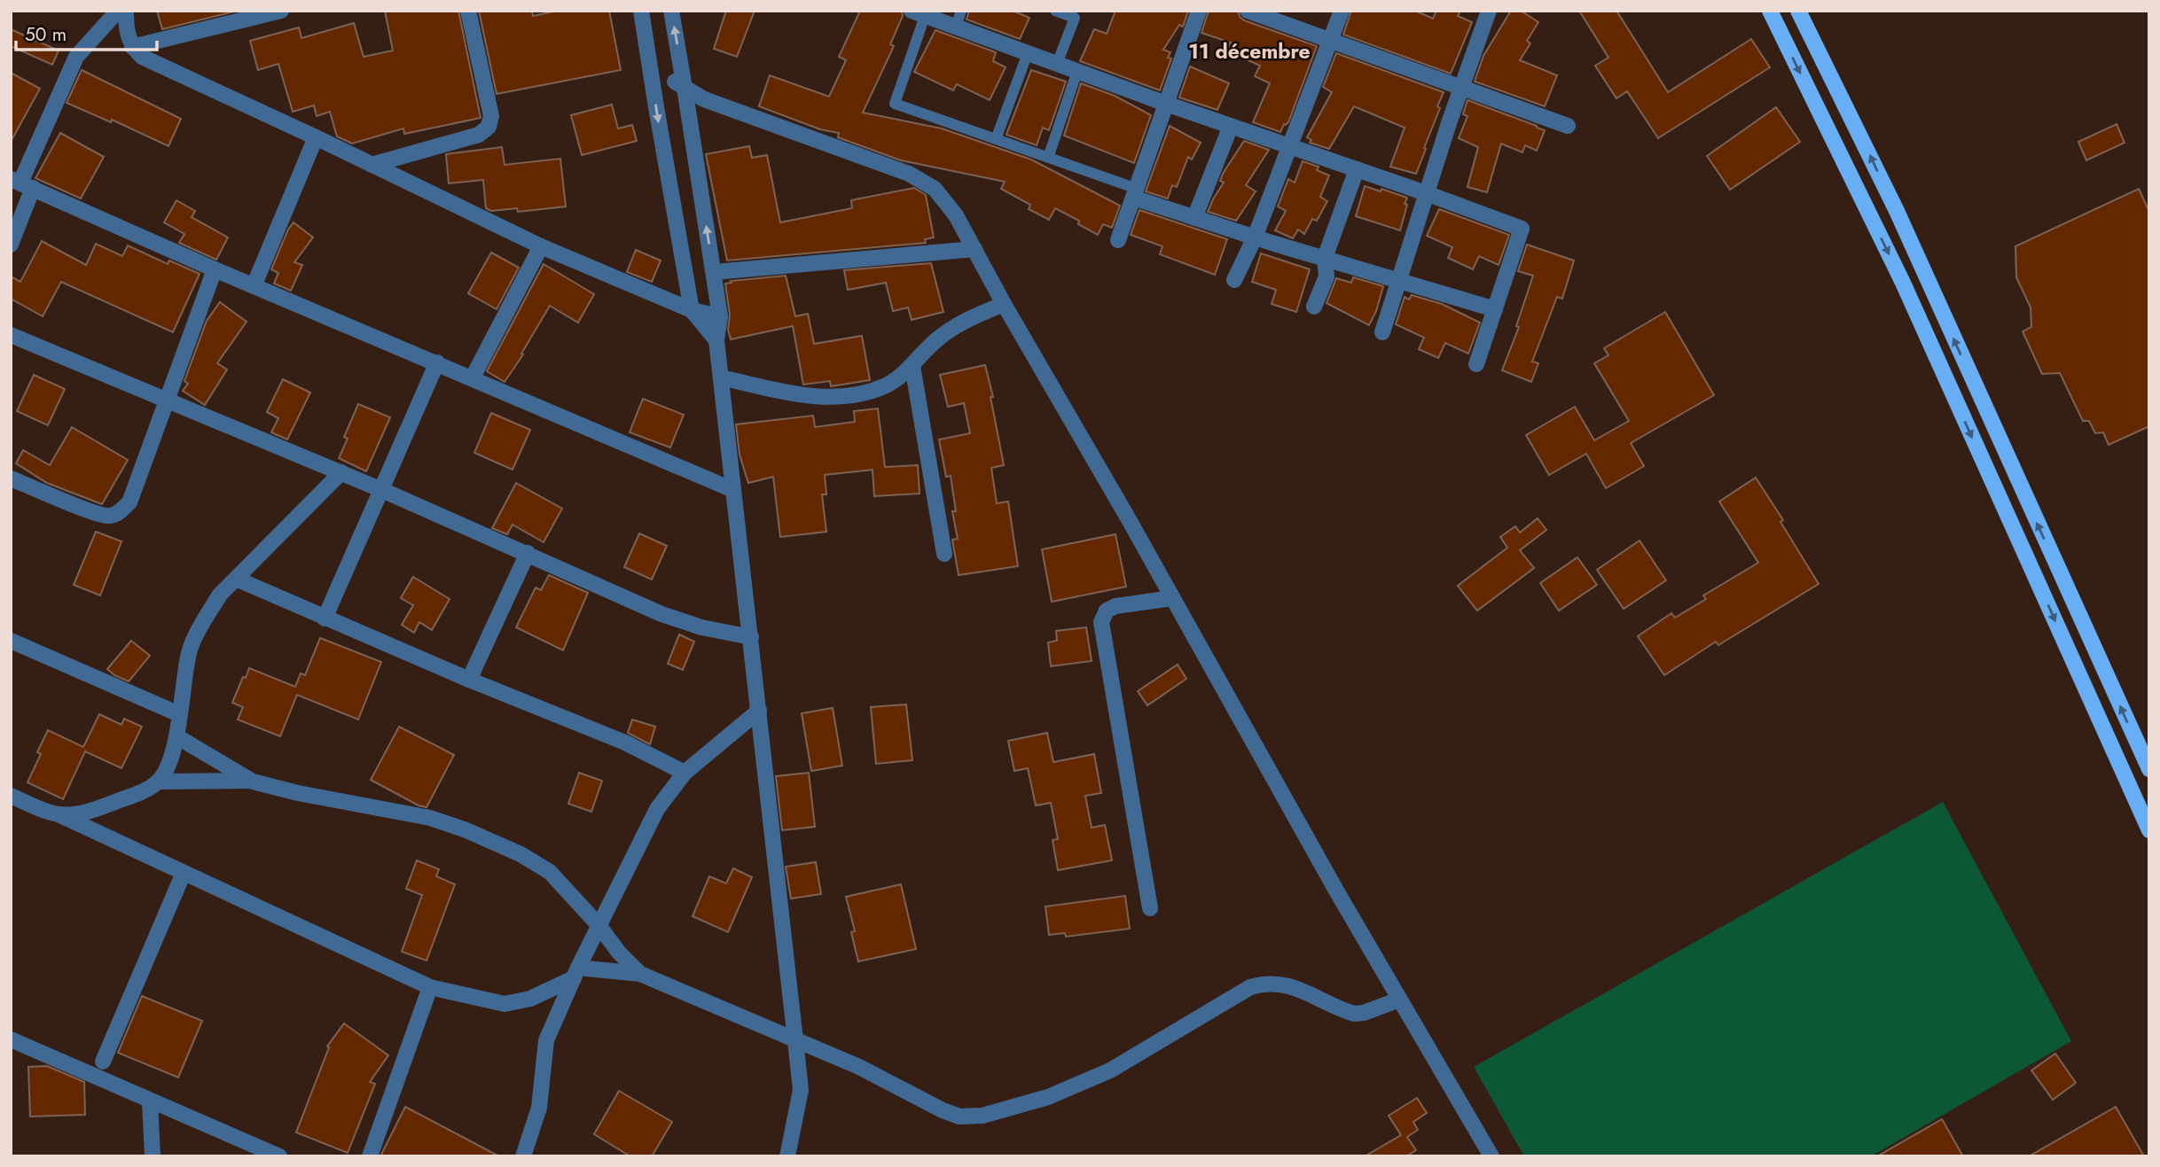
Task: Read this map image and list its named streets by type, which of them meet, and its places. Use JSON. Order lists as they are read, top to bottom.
{
  "districts": ["11 décembre"],
  "scale_bar": "50 m"
}
